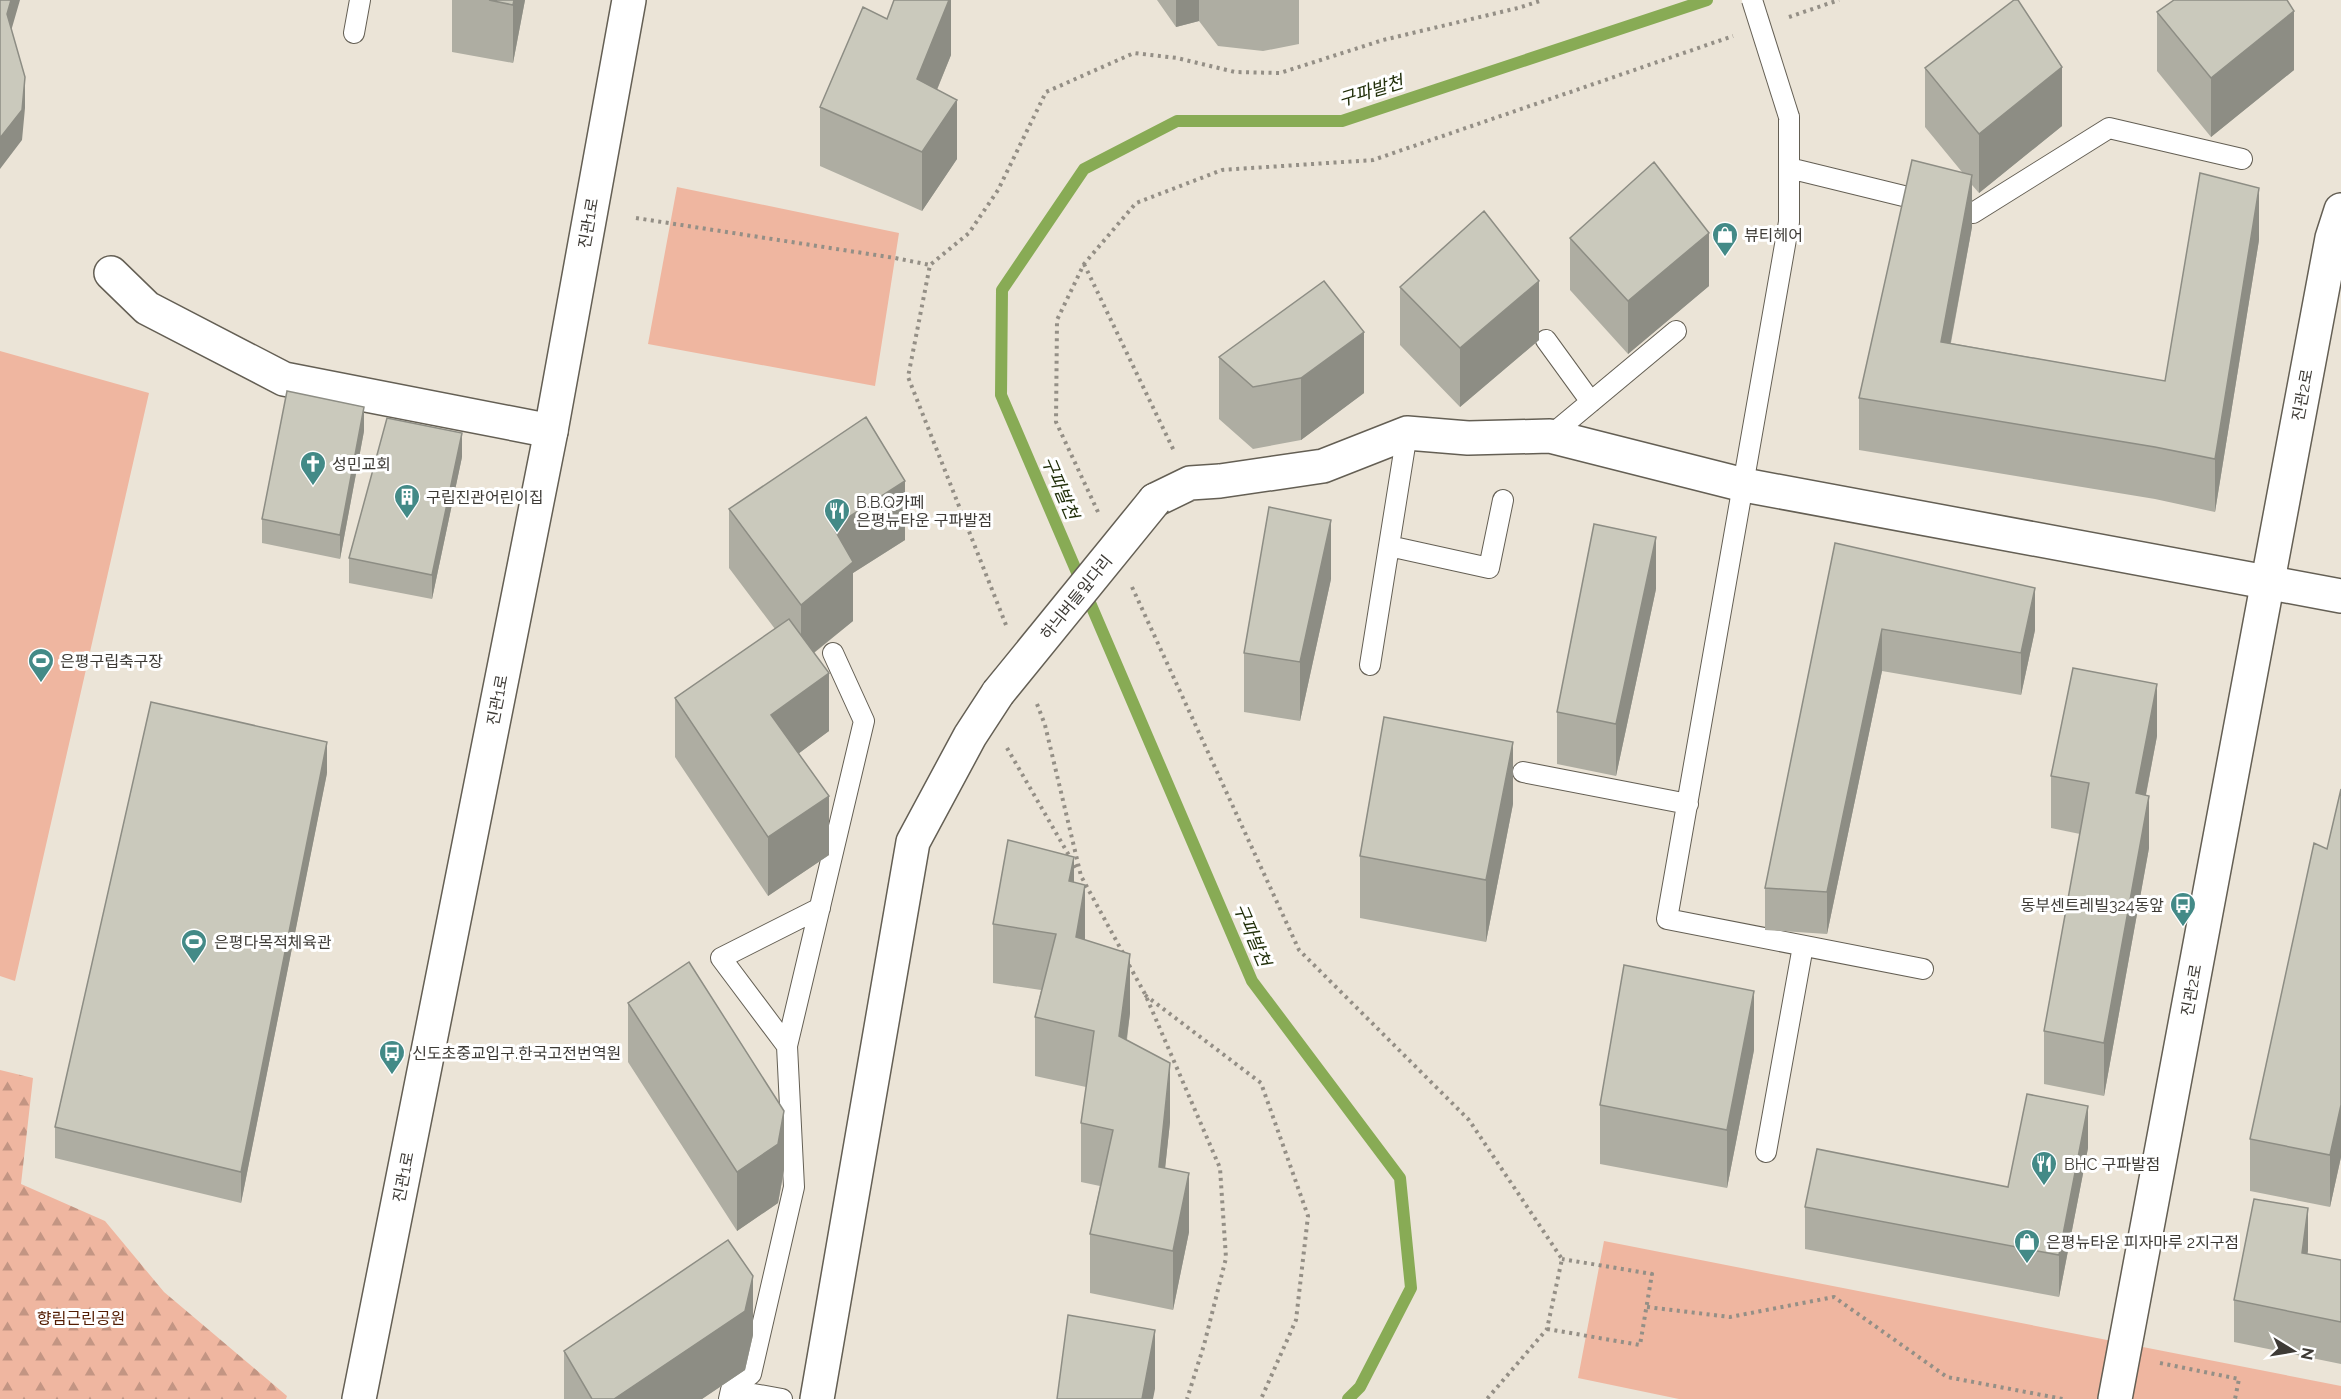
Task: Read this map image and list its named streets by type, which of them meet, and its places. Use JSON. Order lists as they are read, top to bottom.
{
  "streets": {
    "street": ["진관1로", "진관2로", "하늬버들잎다리"]
  },
  "water": ["구파발천"],
  "parks": ["향림근린공원"],
  "places": {
    "shop": ["뷰티헤어", "은평뉴타운 피자마루 2지구점"],
    "church": ["성민교회"],
    "building": ["구립진관어린이집"],
    "restaurant": ["B.B.Q카페 은평뉴타운 구파발점", "BHC 구파발점"],
    "sports": ["은평구립축구장", "은평다목적체육관"],
    "bus stop": ["동부센트레빌324동앞", "신도초중교입구.한국고전번역원"]
  },
  "north": "right"
}
